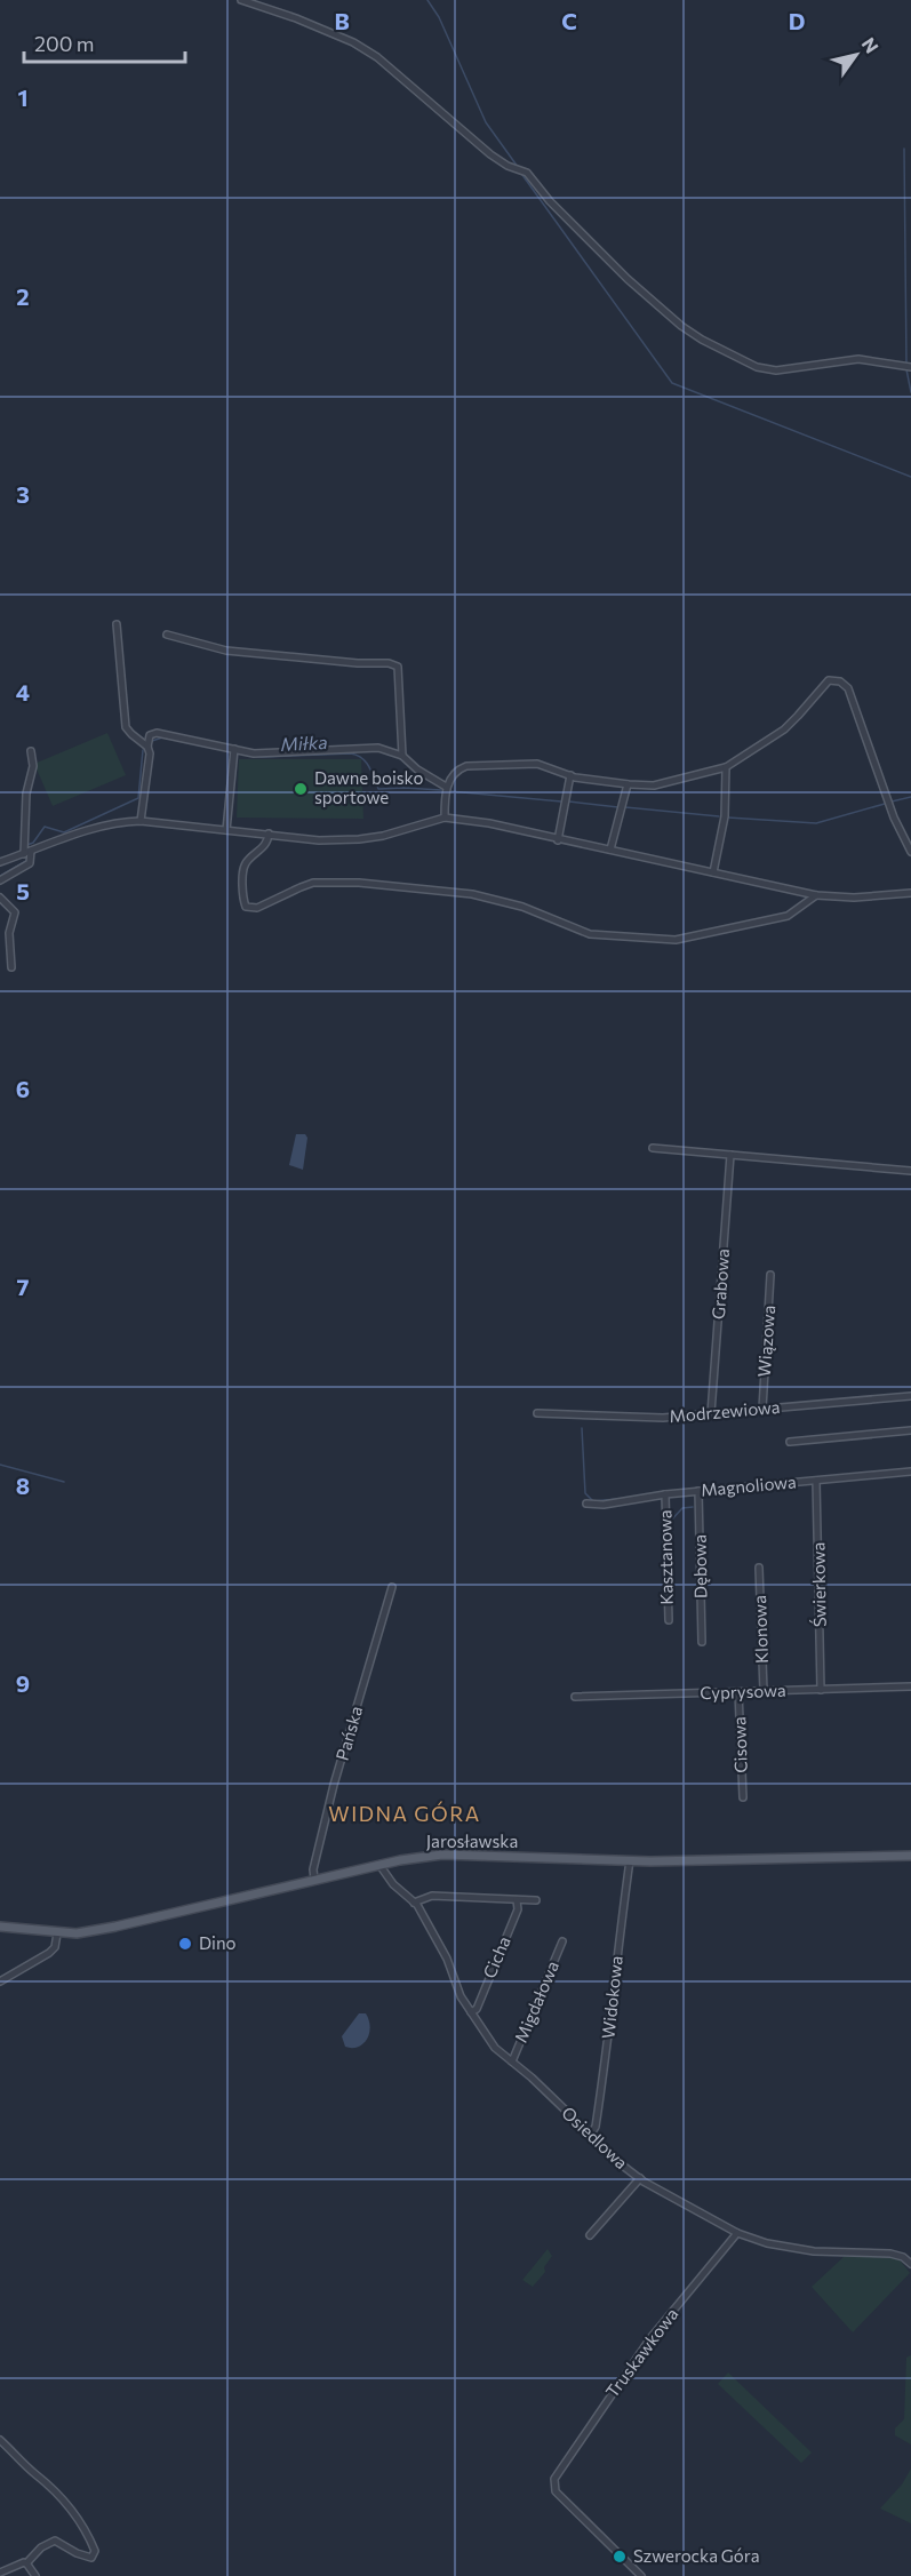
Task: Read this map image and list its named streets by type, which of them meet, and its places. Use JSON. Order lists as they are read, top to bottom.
{
  "streets": {
    "main road": ["Jarosławska"],
    "street": [
      "Grabowa",
      "Wiązowa",
      "Modrzewiowa",
      "Magnoliowa",
      "Kasztanowa",
      "Dębowa",
      "Świerkowa",
      "Klonowa",
      "Cyprysowa",
      "Pańska",
      "Cisowa",
      "Cicha",
      "Widokowa",
      "Migdałowa",
      "Osiedlowa",
      "Truskawkowa"
    ]
  },
  "crossings": [
    ["Grabowa", "Modrzewiowa"],
    ["Wiązowa", "Modrzewiowa"],
    ["Magnoliowa", "Kasztanowa"],
    ["Magnoliowa", "Dębowa"],
    ["Magnoliowa", "Świerkowa"],
    ["Świerkowa", "Cyprysowa"],
    ["Klonowa", "Cyprysowa"],
    ["Cyprysowa", "Cisowa"],
    ["Pańska", "Jarosławska"],
    ["Jarosławska", "Widokowa"],
    ["Jarosławska", "Osiedlowa"],
    ["Cicha", "Osiedlowa"],
    ["Widokowa", "Osiedlowa"],
    ["Migdałowa", "Osiedlowa"],
    ["Osiedlowa", "Truskawkowa"]
  ],
  "districts": ["WIDNA GÓRA"],
  "water": ["Miłka"],
  "places": ["Dawne boisko sportowe", "Dino", "Szwerocka Góra"],
  "scale_bar": "200 m",
  "north": "top right",
  "grid": {
    "columns": ["B", "C", "D"],
    "rows": [
      "1",
      "2",
      "3",
      "4",
      "5",
      "6",
      "7",
      "8",
      "9"
    ]
  }
}
